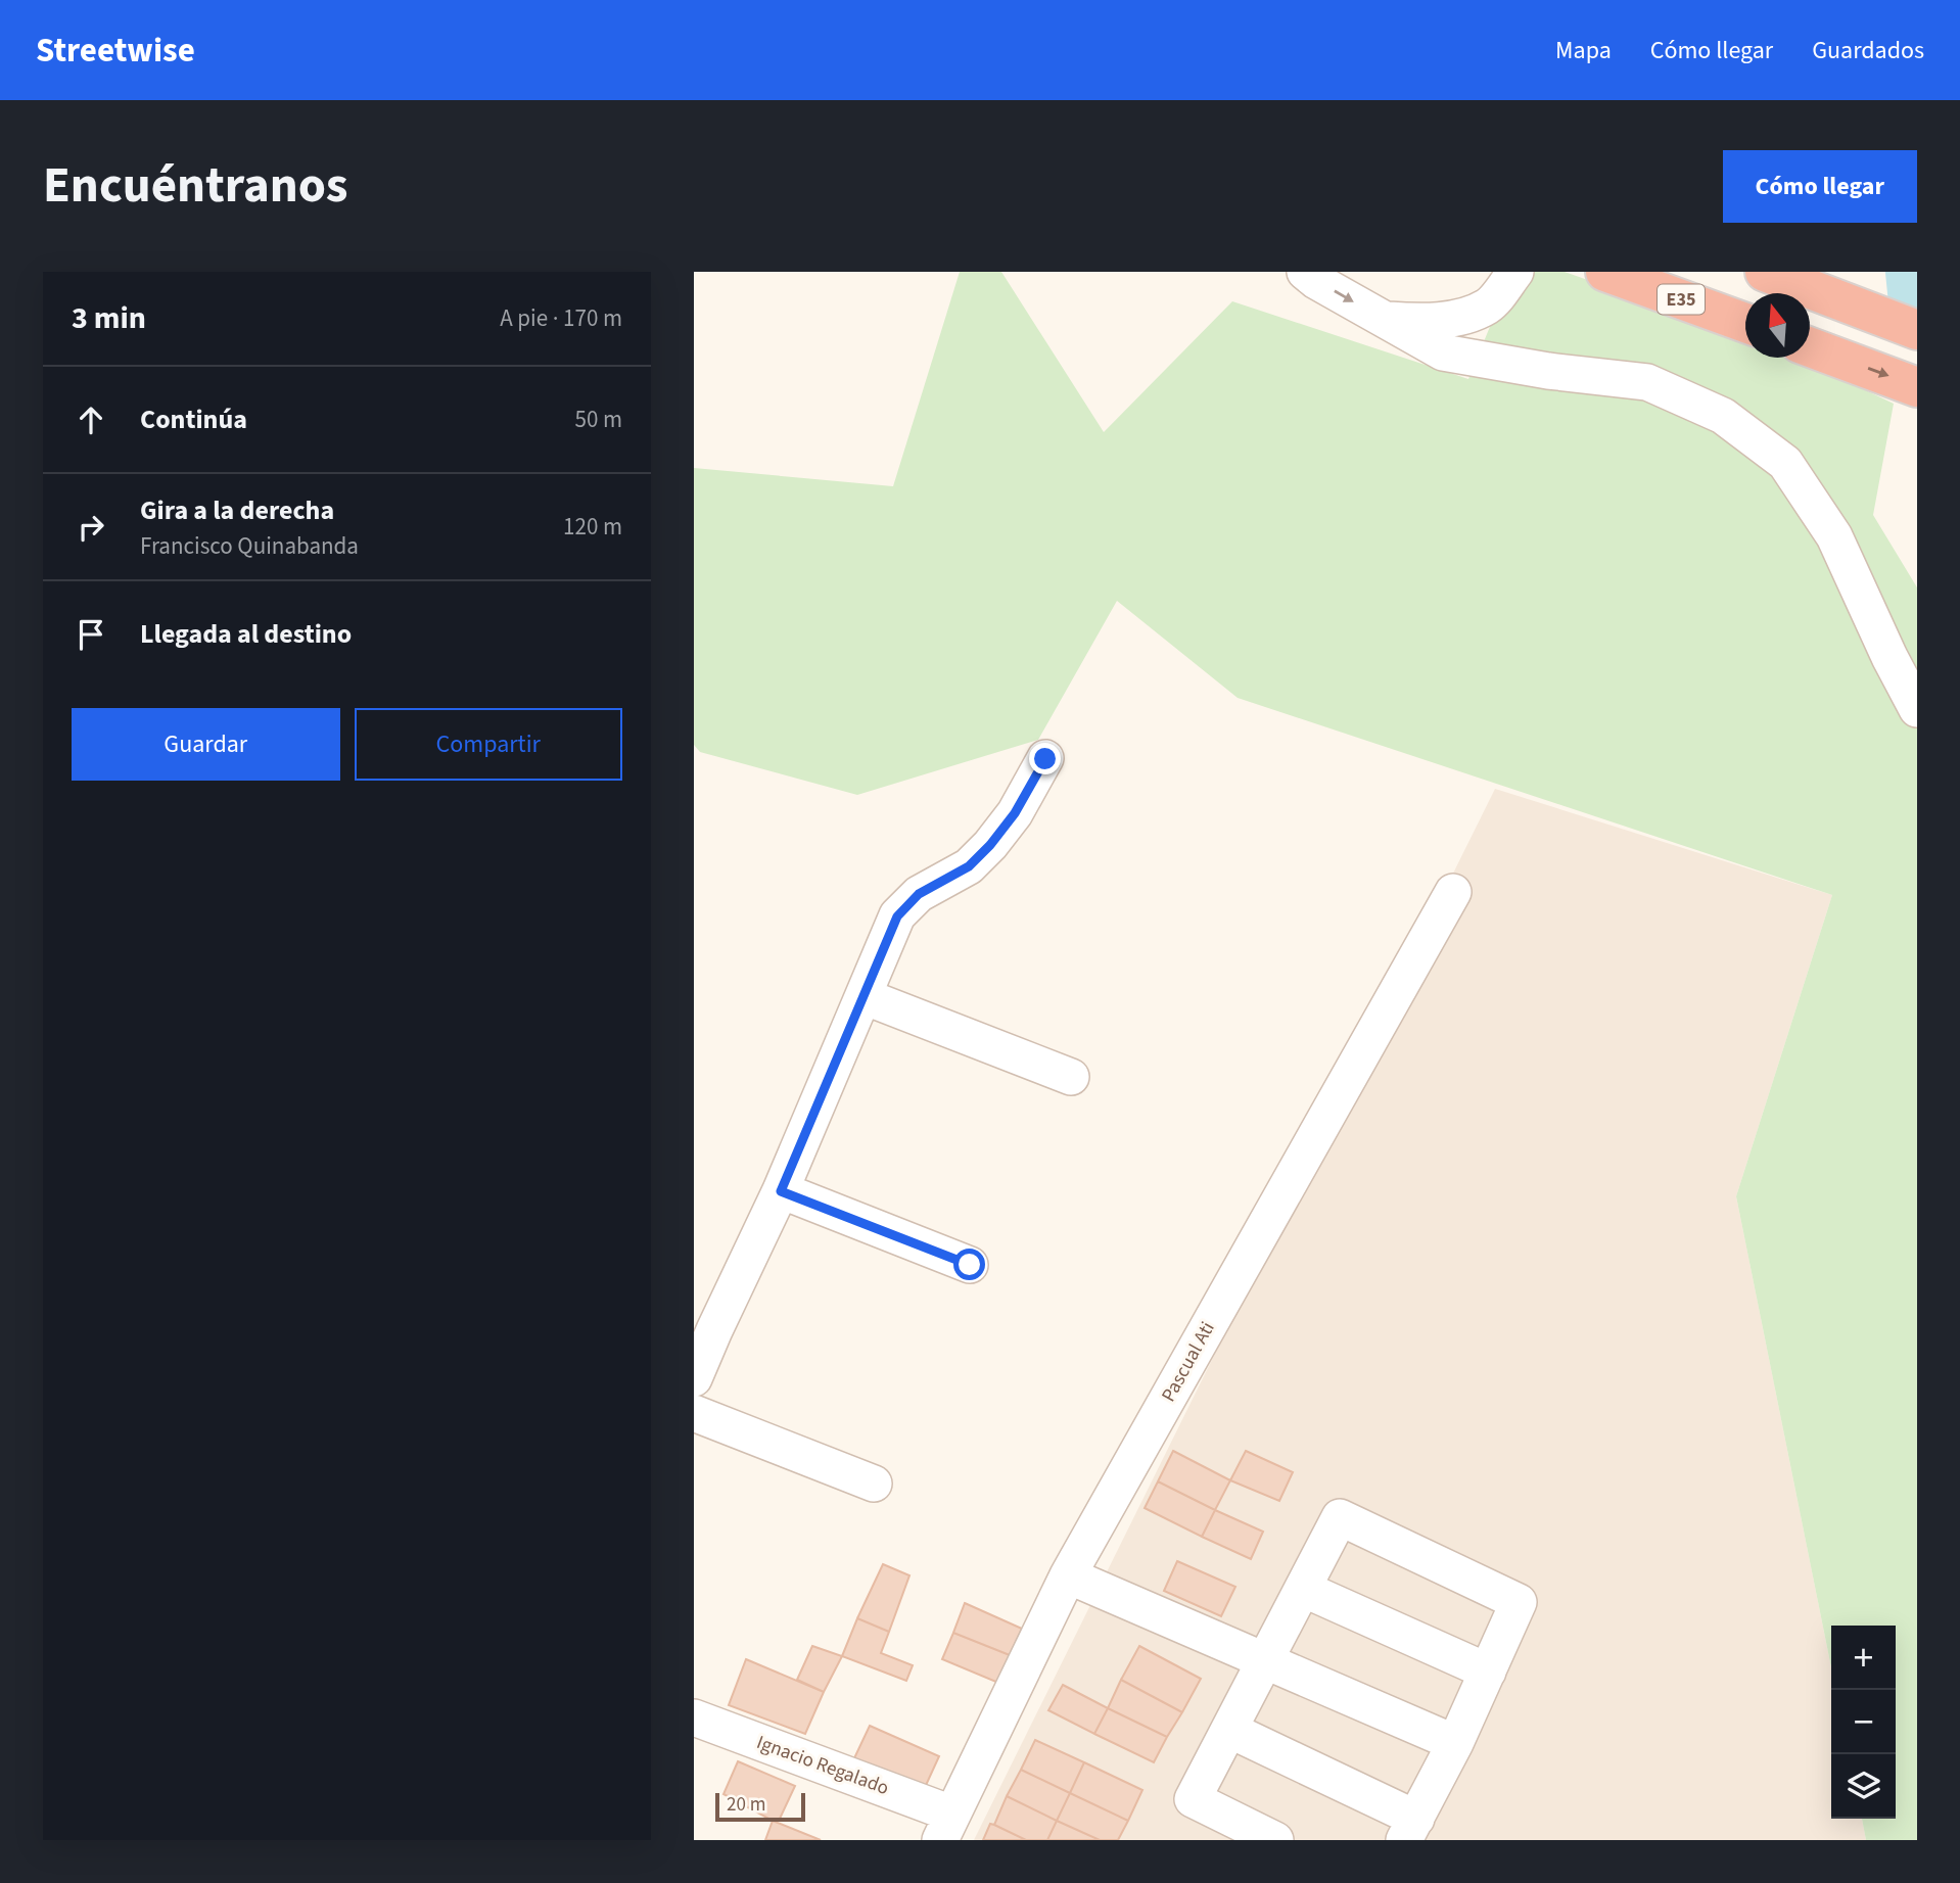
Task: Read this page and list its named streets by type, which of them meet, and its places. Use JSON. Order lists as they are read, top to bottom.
{
  "streets": {
    "highway": ["E35"],
    "street": ["Pascual Ati", "Ignacio Regalado"]
  },
  "crossings": [
    ["Pascual Ati", "Ignacio Regalado"]
  ],
  "scale_bar": "20 m",
  "north": "top",
  "page": {
    "header": "Streetwise",
    "nav": ["Mapa", "Cómo llegar", "Guardados"],
    "title": "Encuéntranos",
    "buttons": [
      "Cómo llegar",
      ["Guardar", "Compartir"]
    ],
    "heading": ["3 min", "A pie · 170 m"],
    "list": [
      ["Continúa", "50 m"],
      ["Gira a la derecha", "Francisco Quinabanda", "120 m"],
      "Llegada al destino"
    ],
    "map_buttons": ["+", "−"],
    "scale": "20 m"
  }
}
